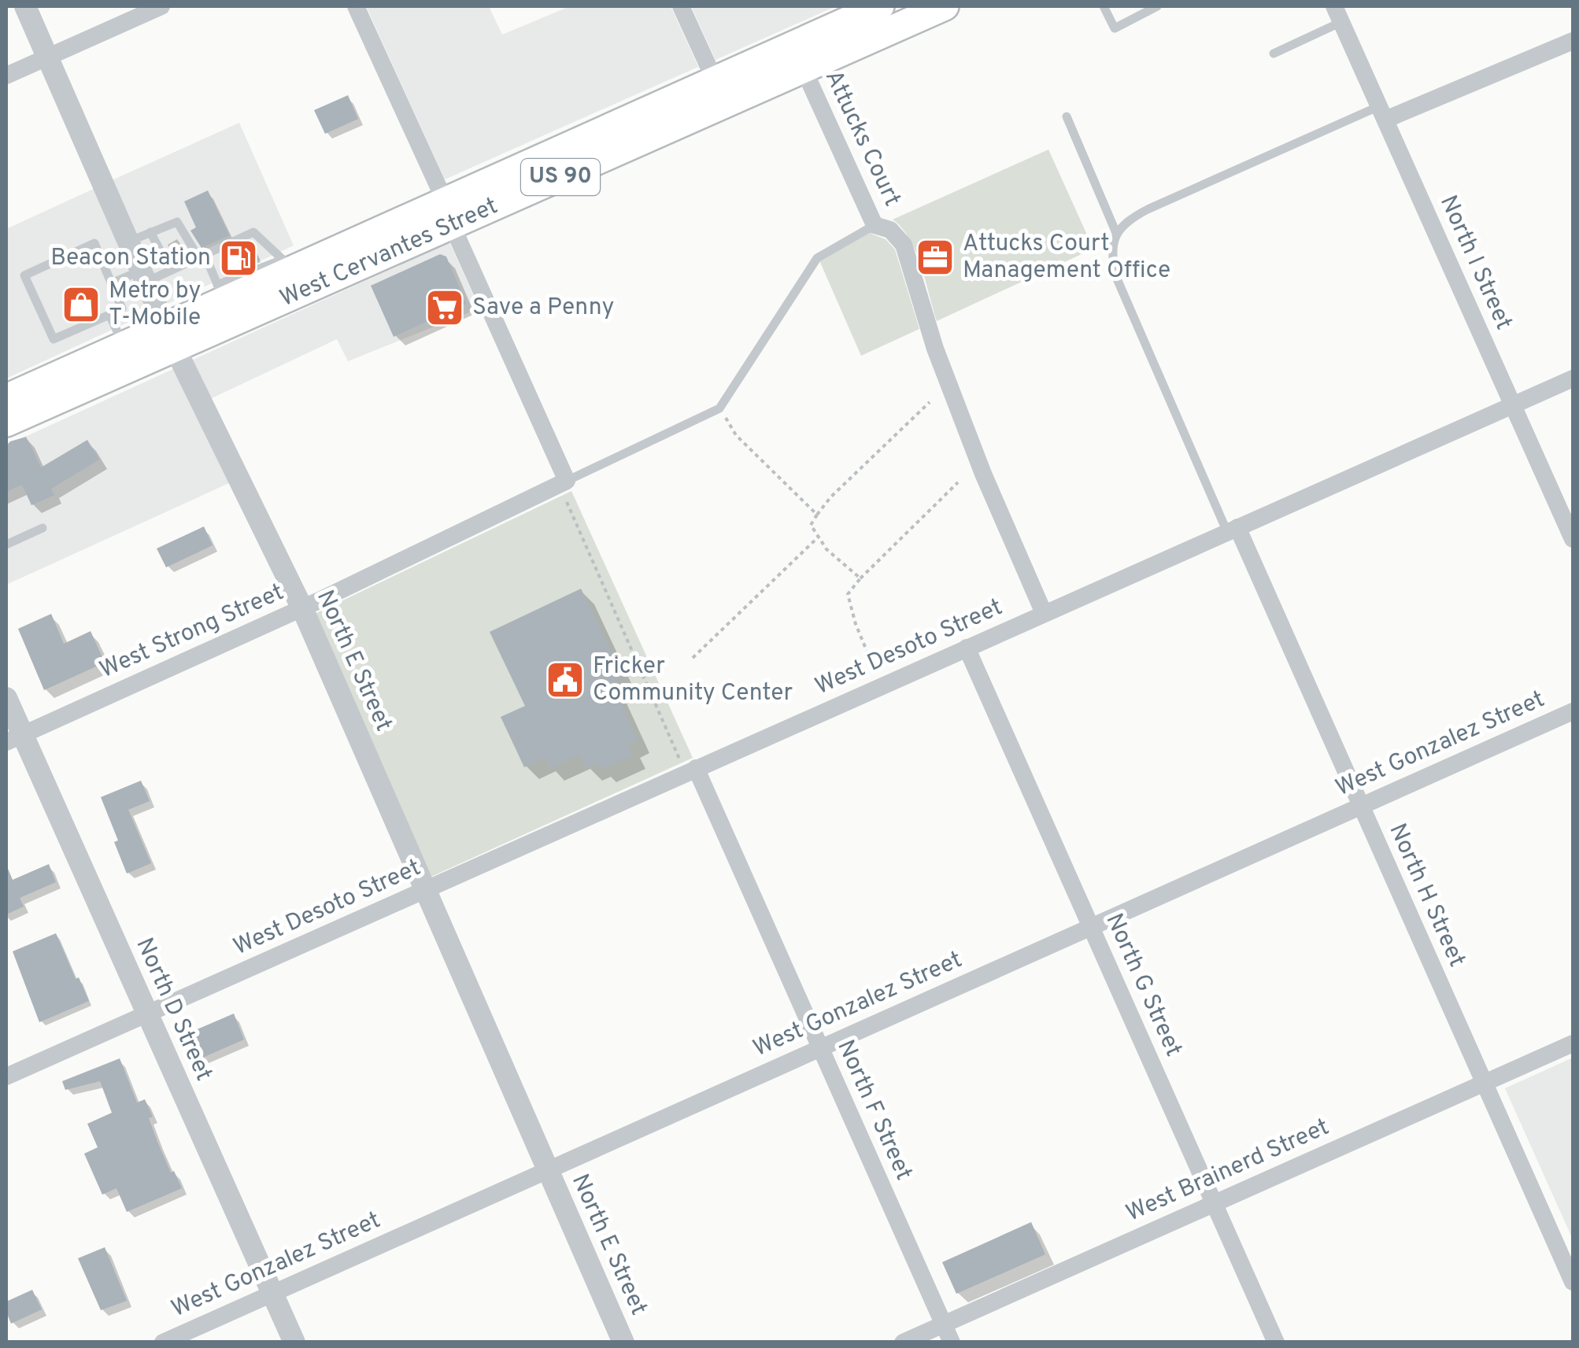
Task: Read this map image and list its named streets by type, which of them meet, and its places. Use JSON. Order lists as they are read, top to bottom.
{
  "streets": {
    "main road": ["US 90", "West Cervantes Street"],
    "street": [
      "Attucks Court",
      "North I Street",
      "West Strong Street",
      "West Desoto Street",
      "North E Street",
      "West Gonzalez Street",
      "North H Street",
      "North G Street",
      "North D Street",
      "North F Street",
      "West Brainerd Street"
    ]
  },
  "crossings": [
    ["Attucks Court", "West Cervantes Street"],
    ["Attucks Court", "West Desoto Street"],
    ["West Cervantes Street", "North E Street"],
    ["North I Street", "West Desoto Street"],
    ["West Strong Street", "North E Street"],
    ["West Strong Street", "North D Street"],
    ["West Desoto Street", "North E Street"],
    ["West Desoto Street", "North H Street"],
    ["West Desoto Street", "North G Street"],
    ["West Desoto Street", "North D Street"],
    ["West Desoto Street", "North F Street"],
    ["North E Street", "West Gonzalez Street"],
    ["West Gonzalez Street", "North H Street"],
    ["West Gonzalez Street", "North G Street"],
    ["West Gonzalez Street", "North D Street"],
    ["West Gonzalez Street", "North F Street"],
    ["North H Street", "West Brainerd Street"],
    ["North G Street", "West Brainerd Street"],
    ["North F Street", "West Brainerd Street"]
  ],
  "places": {
    "office": ["Attucks Court Management Office"],
    "fuel station": ["Beacon Station"],
    "shop": ["Metro by T-Mobile"],
    "supermarket": ["Save a Penny"],
    "public building": ["Fricker Community Center"]
  }
}
